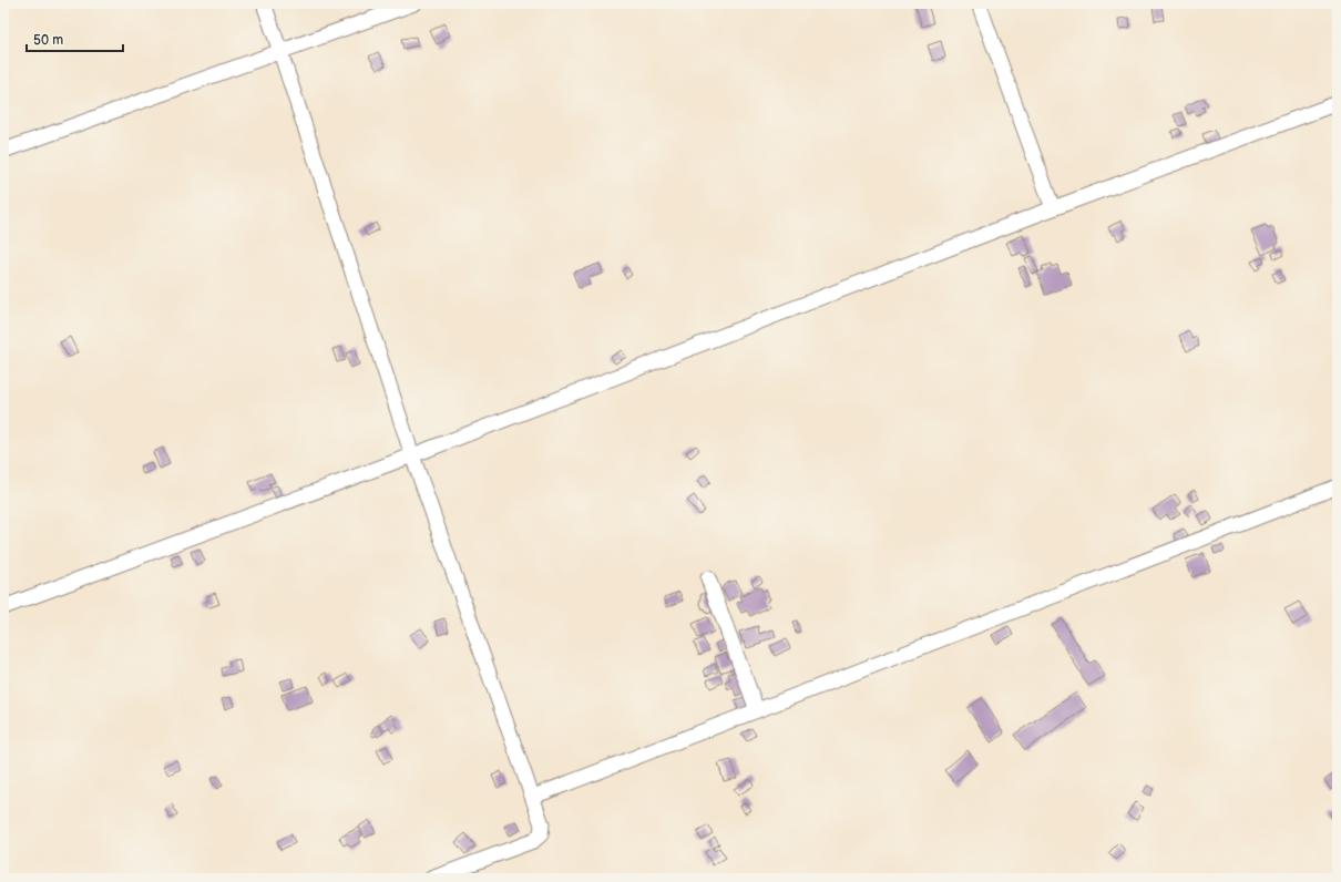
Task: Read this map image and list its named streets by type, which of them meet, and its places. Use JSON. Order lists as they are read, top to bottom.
{
  "scale_bar": "50 m"
}
